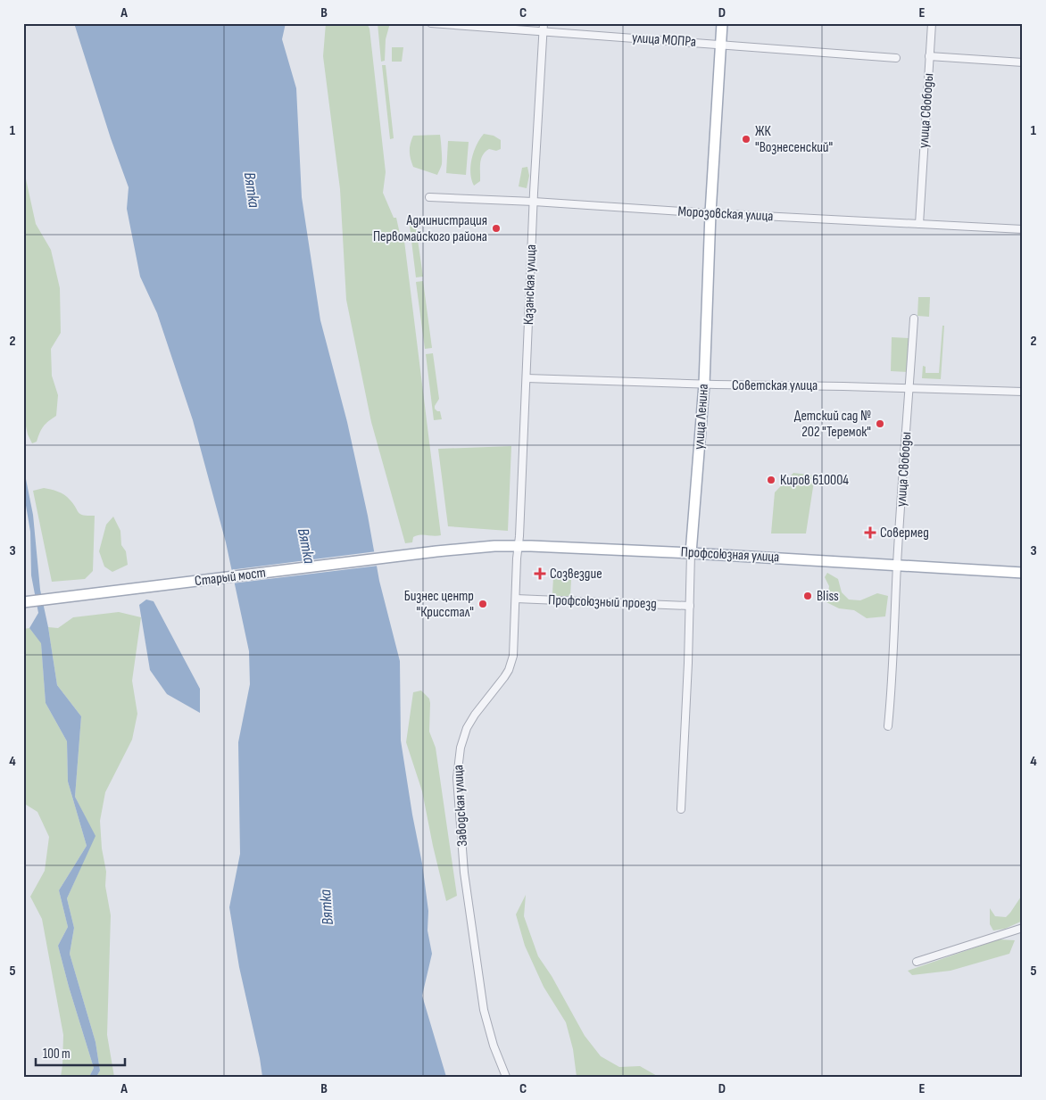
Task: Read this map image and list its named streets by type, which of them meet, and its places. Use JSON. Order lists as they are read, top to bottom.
{
  "streets": {
    "main road": ["улица Ленина", "Профсоюзная улица", "Старый мост"],
    "street": [
      "улица МОПРа",
      "улица Свободы",
      "Морозовская улица",
      "Казанская улица",
      "Советская улица",
      "Профсоюзный проезд",
      "Заводская улица"
    ]
  },
  "crossings": [
    ["улица МОПРа", "Казанская улица"],
    ["улица МОПРа", "улица Ленина"],
    ["улица Свободы", "Морозовская улица"],
    ["улица Свободы", "Советская улица"],
    ["улица Свободы", "Профсоюзная улица"],
    ["Морозовская улица", "Казанская улица"],
    ["Морозовская улица", "улица Ленина"],
    ["Казанская улица", "Советская улица"],
    ["Казанская улица", "Профсоюзная улица"],
    ["Казанская улица", "Заводская улица"],
    ["Советская улица", "улица Ленина"],
    ["улица Ленина", "Профсоюзная улица"],
    ["улица Ленина", "Профсоюзный проезд"],
    ["Профсоюзная улица", "Старый мост"],
    ["Профсоюзная улица", "Заводская улица"],
    ["Профсоюзный проезд", "Заводская улица"]
  ],
  "water": ["Вятка"],
  "places": {
    "other": [
      "ЖК \"Вознесенский\"",
      "Администрация Первомайского района",
      "Детский сад № 202 \"Теремок\"",
      "Киров 610004",
      "Bliss",
      "Бизнес центр \"Крисстал\""
    ],
    "health": ["Совермед", "Созвездие"]
  },
  "scale_bar": "100 m",
  "grid": {
    "columns": [
      "A",
      "B",
      "C",
      "D",
      "E"
    ],
    "rows": [
      "1",
      "2",
      "3",
      "4",
      "5"
    ]
  }
}
